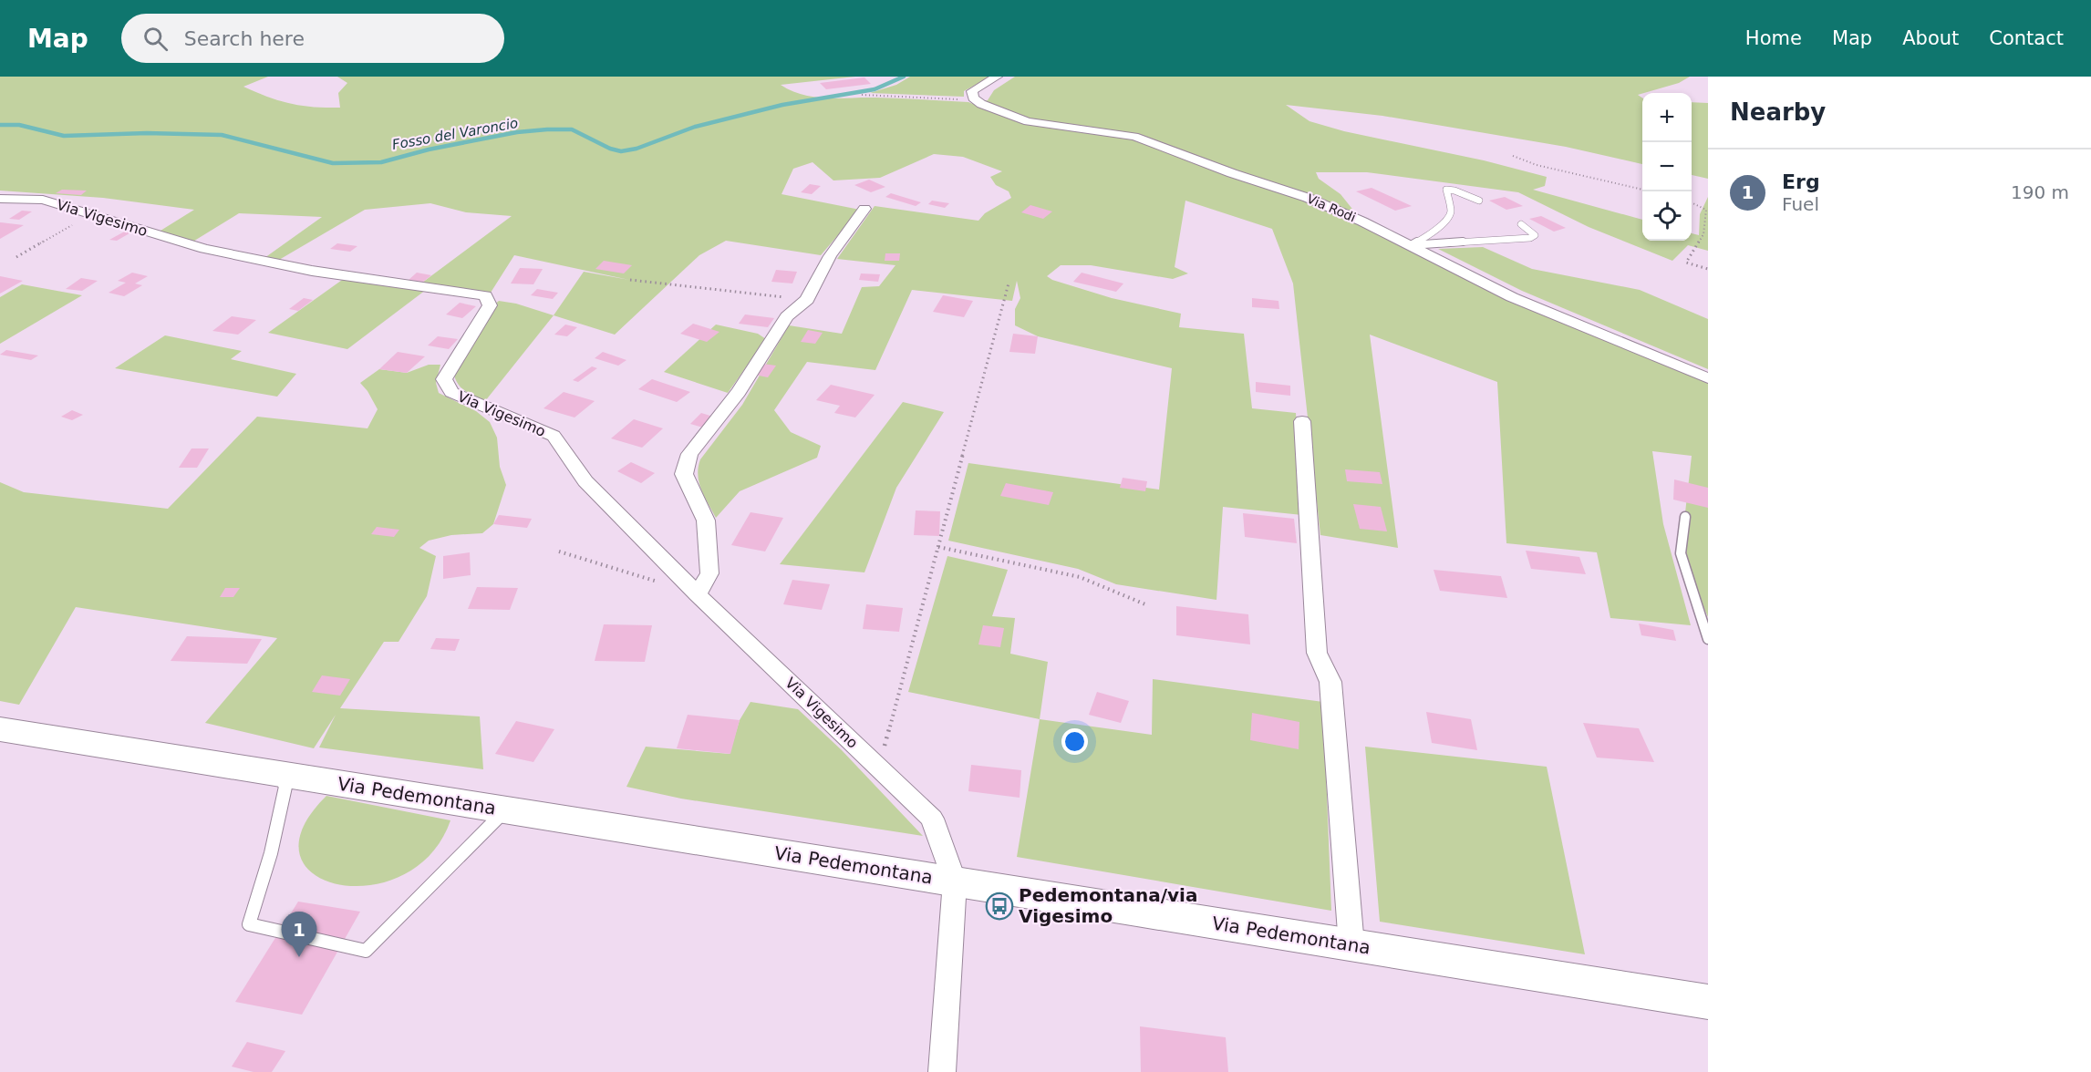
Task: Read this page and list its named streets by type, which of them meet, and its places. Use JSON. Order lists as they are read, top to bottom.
{
  "streets": {
    "street": ["Via Rodi", "Via Vigesimo", "Via Pedemontana"]
  },
  "crossings": [
    ["Via Vigesimo", "Via Pedemontana"]
  ],
  "water": ["Fosso del Varoncio"],
  "places": {
    "bus stop": ["Pedemontana/via Vigesimo"]
  },
  "page": {
    "header": "Map",
    "search": "Search here",
    "nav": [
      "Home",
      "Map",
      "About",
      "Contact"
    ],
    "heading": "Nearby",
    "map_buttons": ["+", "−"],
    "list": [
      {
        "mark": "1",
        "name": "Erg",
        "note": "Fuel",
        "value": "190 m"
      }
    ],
    "pins": "1"
  }
}
